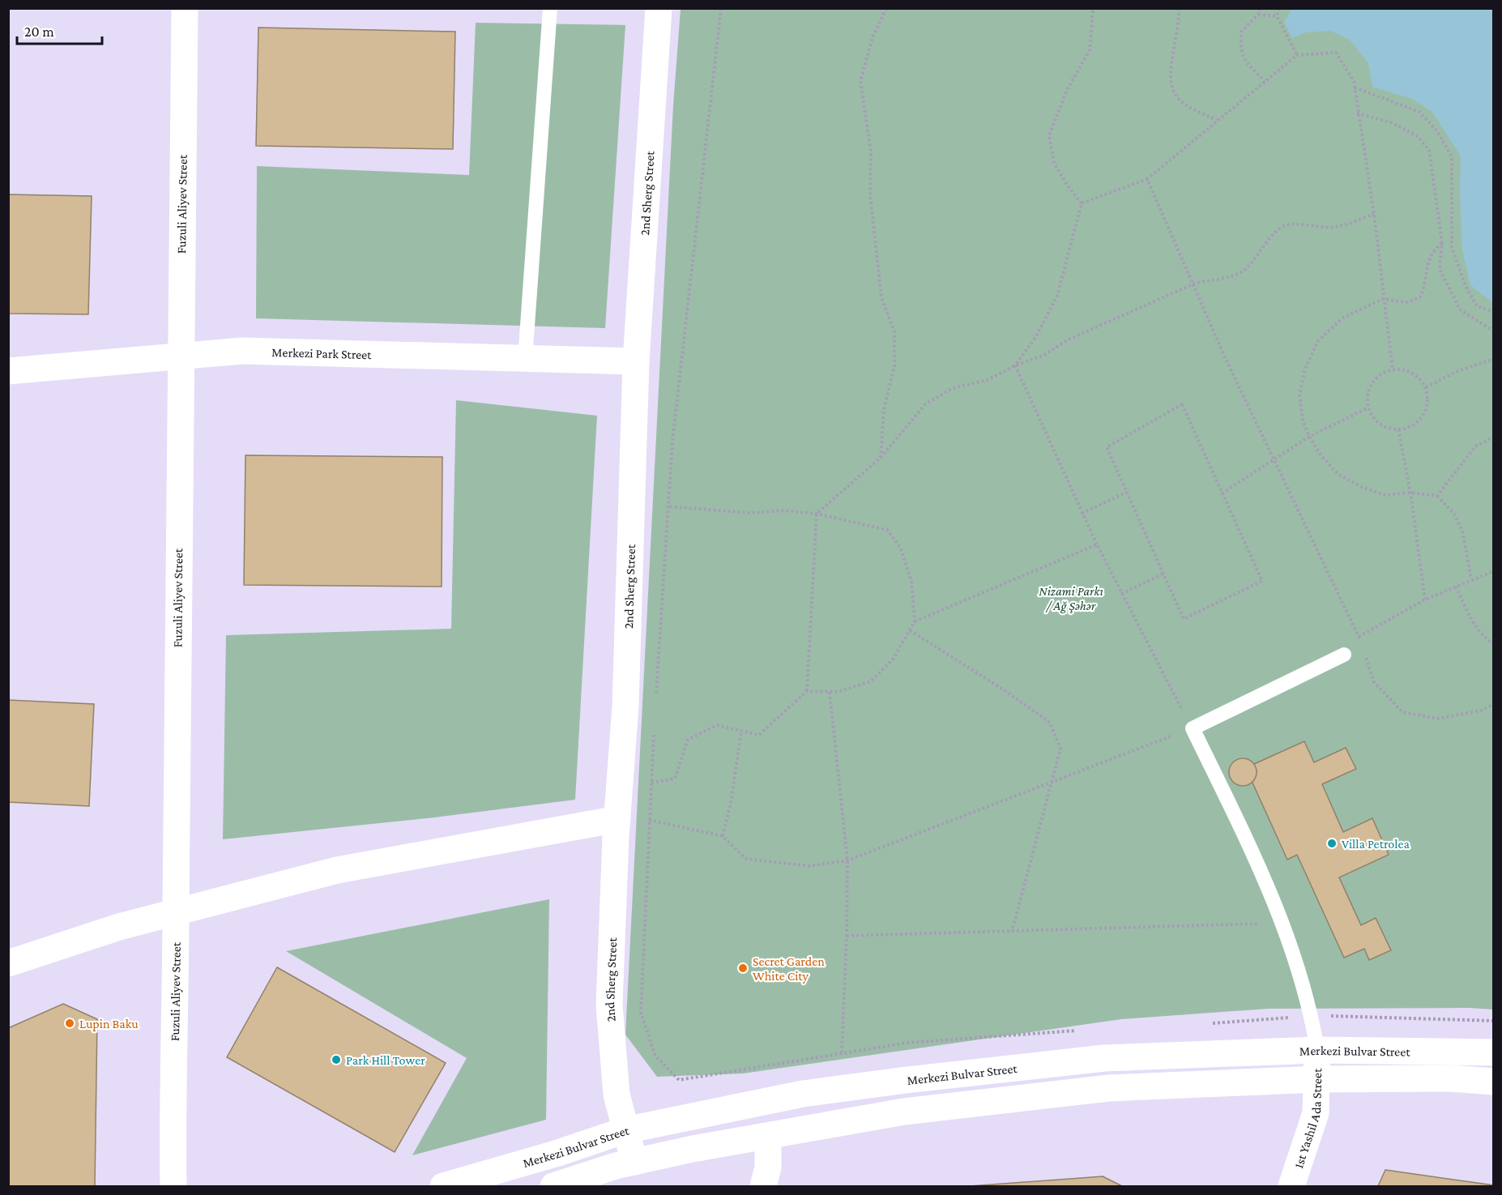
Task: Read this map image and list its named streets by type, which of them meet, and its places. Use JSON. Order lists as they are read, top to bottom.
{
  "streets": {
    "street": [
      "2nd Sherg Street",
      "Fuzuli Aliyev Street",
      "Merkezi Park Street",
      "Merkezi Bulvar Street",
      "1st Yashil Ada Street"
    ]
  },
  "crossings": [
    ["2nd Sherg Street", "Merkezi Park Street"],
    ["2nd Sherg Street", "Merkezi Bulvar Street"],
    ["Fuzuli Aliyev Street", "Merkezi Park Street"],
    ["Merkezi Bulvar Street", "1st Yashil Ada Street"]
  ],
  "parks": ["Nizami Parkı / Ağ Şəhər"],
  "places": [
    "Villa Petrolea",
    "Secret Garden White City",
    "Lupin Baku",
    "Park Hill Tower"
  ],
  "scale_bar": "20 m"
}
